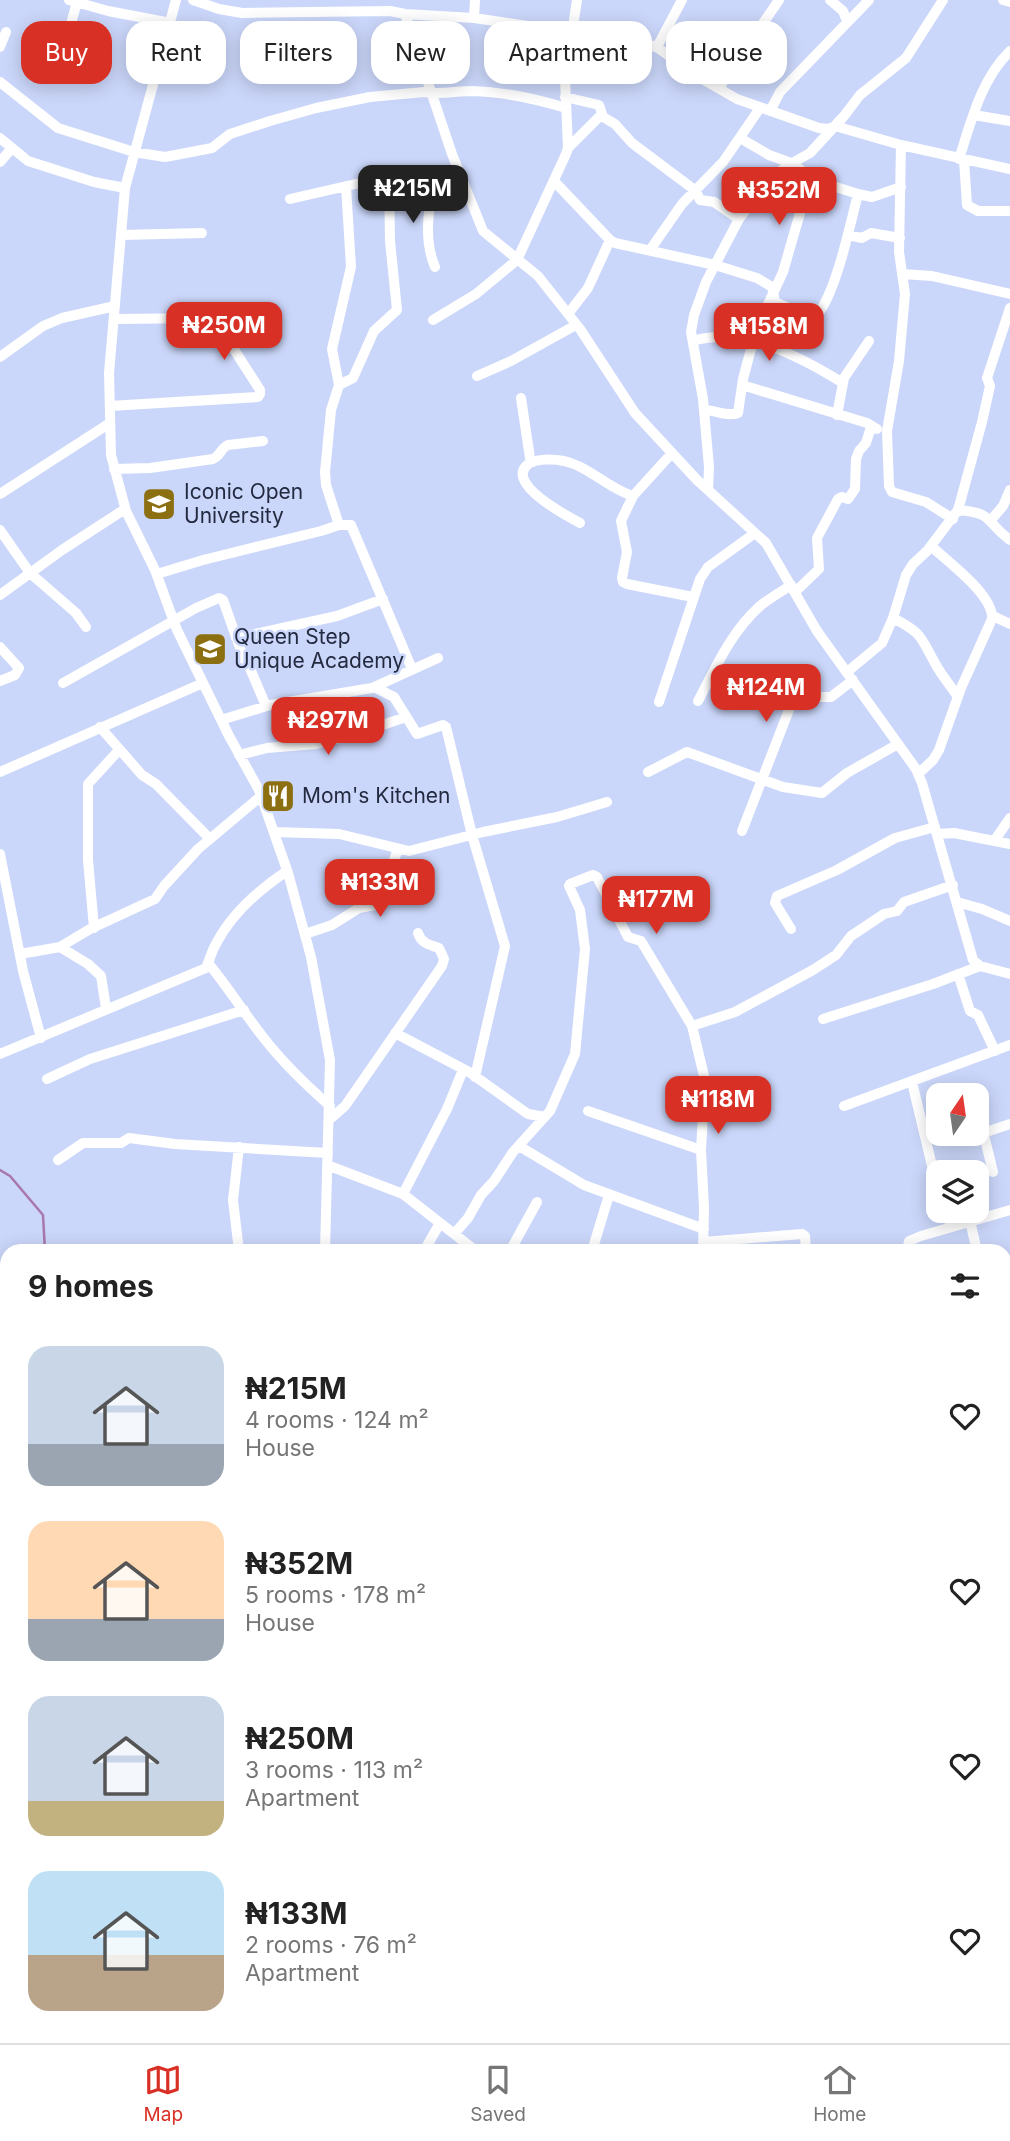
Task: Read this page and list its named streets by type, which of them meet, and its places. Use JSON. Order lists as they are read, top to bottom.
{
  "places": {
    "school or university": ["Iconic Open University", "Queen Step Unique Academy"],
    "restaurant": ["Mom's Kitchen"]
  },
  "north": "top",
  "page": {
    "chip": [
      "Buy",
      "Rent",
      "Filters",
      "New",
      "Apartment",
      "House"
    ],
    "price": [
      "₦215M",
      "₦352M",
      "₦250M",
      "₦158M",
      "₦124M",
      "₦297M",
      "₦133M",
      "₦177M",
      "₦118M"
    ],
    "heading": "9 homes",
    "list": [
      {
        "name": "₦215M",
        "note": "4 rooms · 124 m² · House"
      },
      {
        "name": "₦352M",
        "note": "5 rooms · 178 m² · House"
      },
      {
        "name": "₦250M",
        "note": "3 rooms · 113 m² · Apartment"
      },
      {
        "name": "₦133M",
        "note": "2 rooms · 76 m² · Apartment"
      }
    ],
    "tabs": ["Map", "Saved", "Home"]
  }
}
